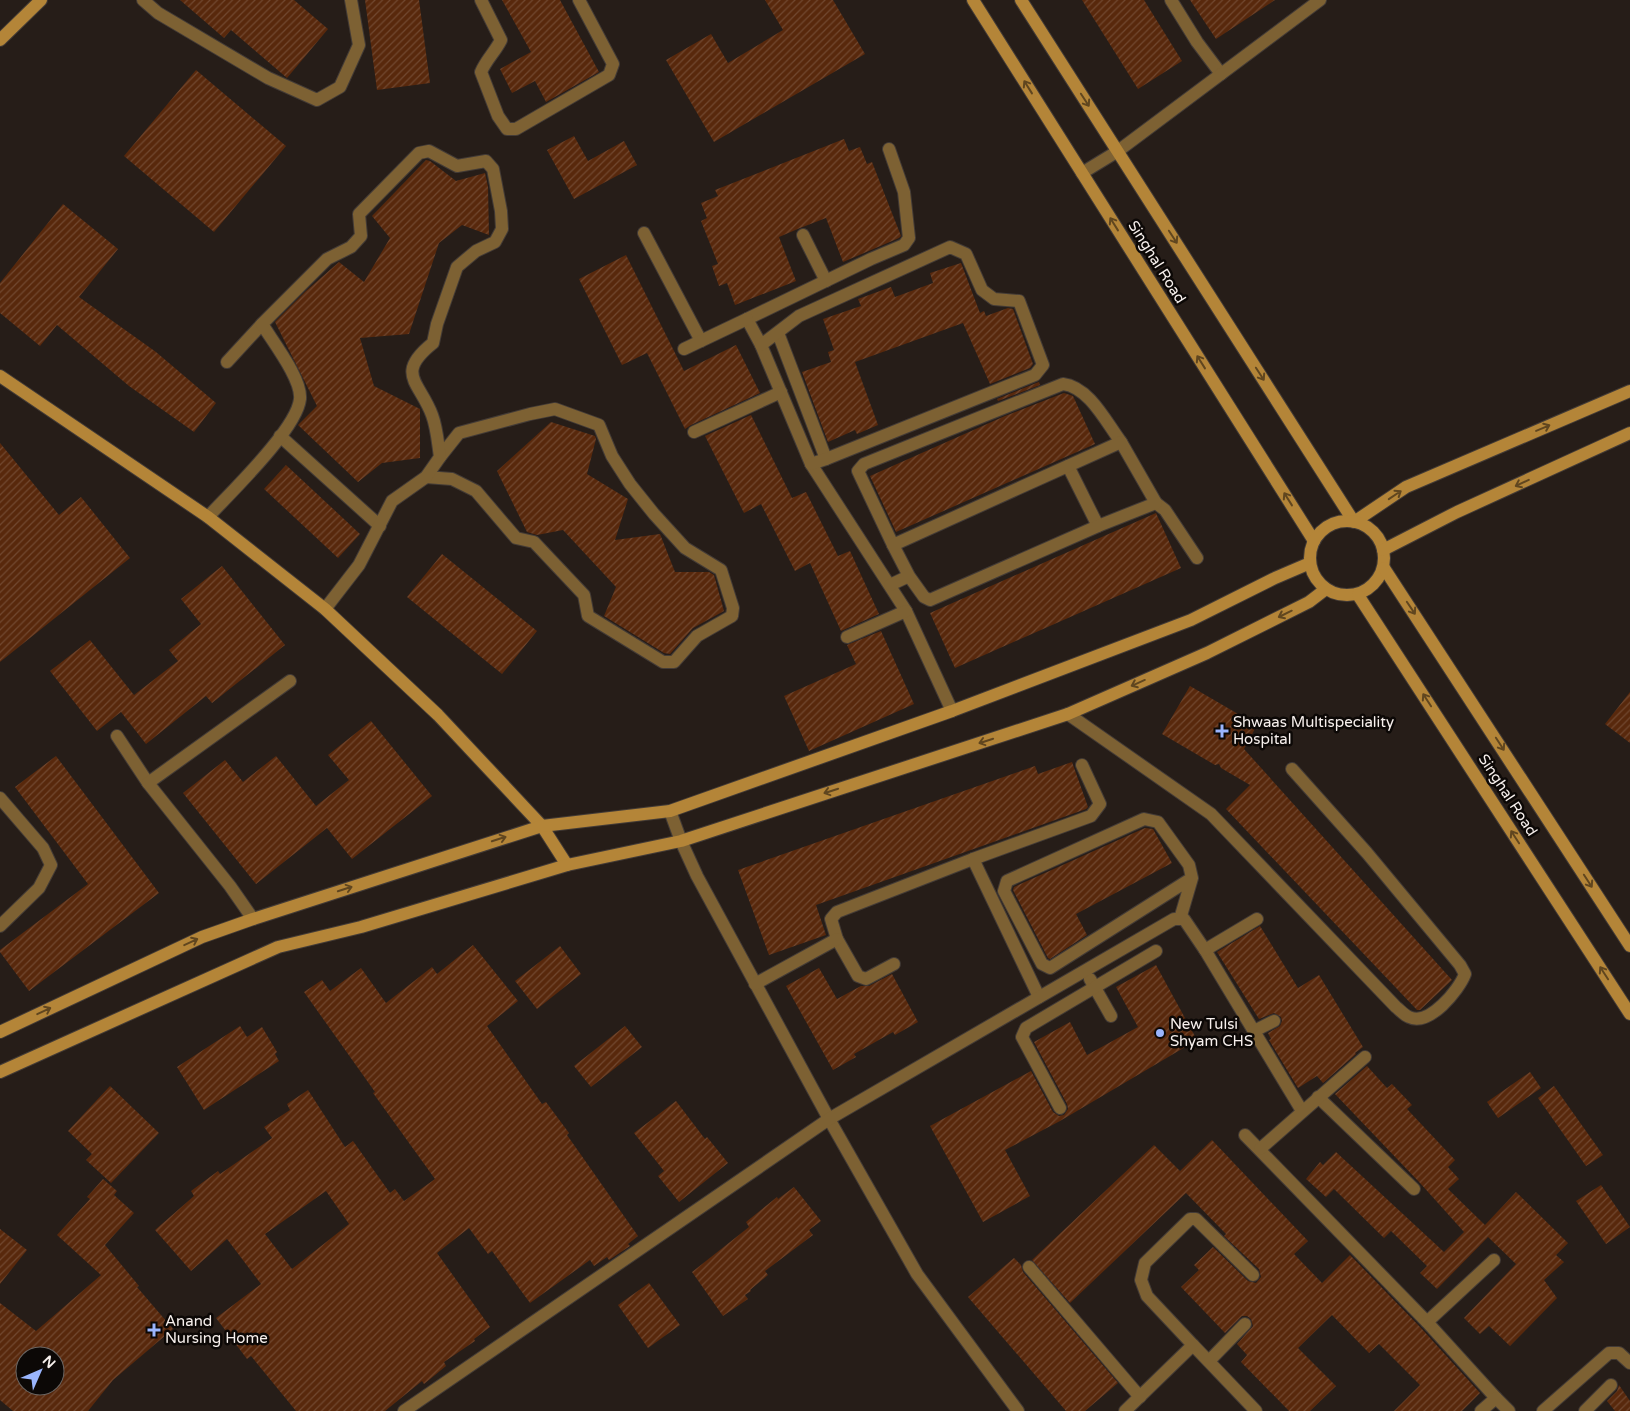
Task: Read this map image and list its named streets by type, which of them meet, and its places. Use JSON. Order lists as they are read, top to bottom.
{
  "streets": {
    "street": ["Singhal Road"]
  },
  "places": {
    "health": ["Shwaas Multispeciality Hospital", "Anand Nursing Home"],
    "other": ["New Tulsi Shyam CHS"]
  },
  "north": "top right"
}
